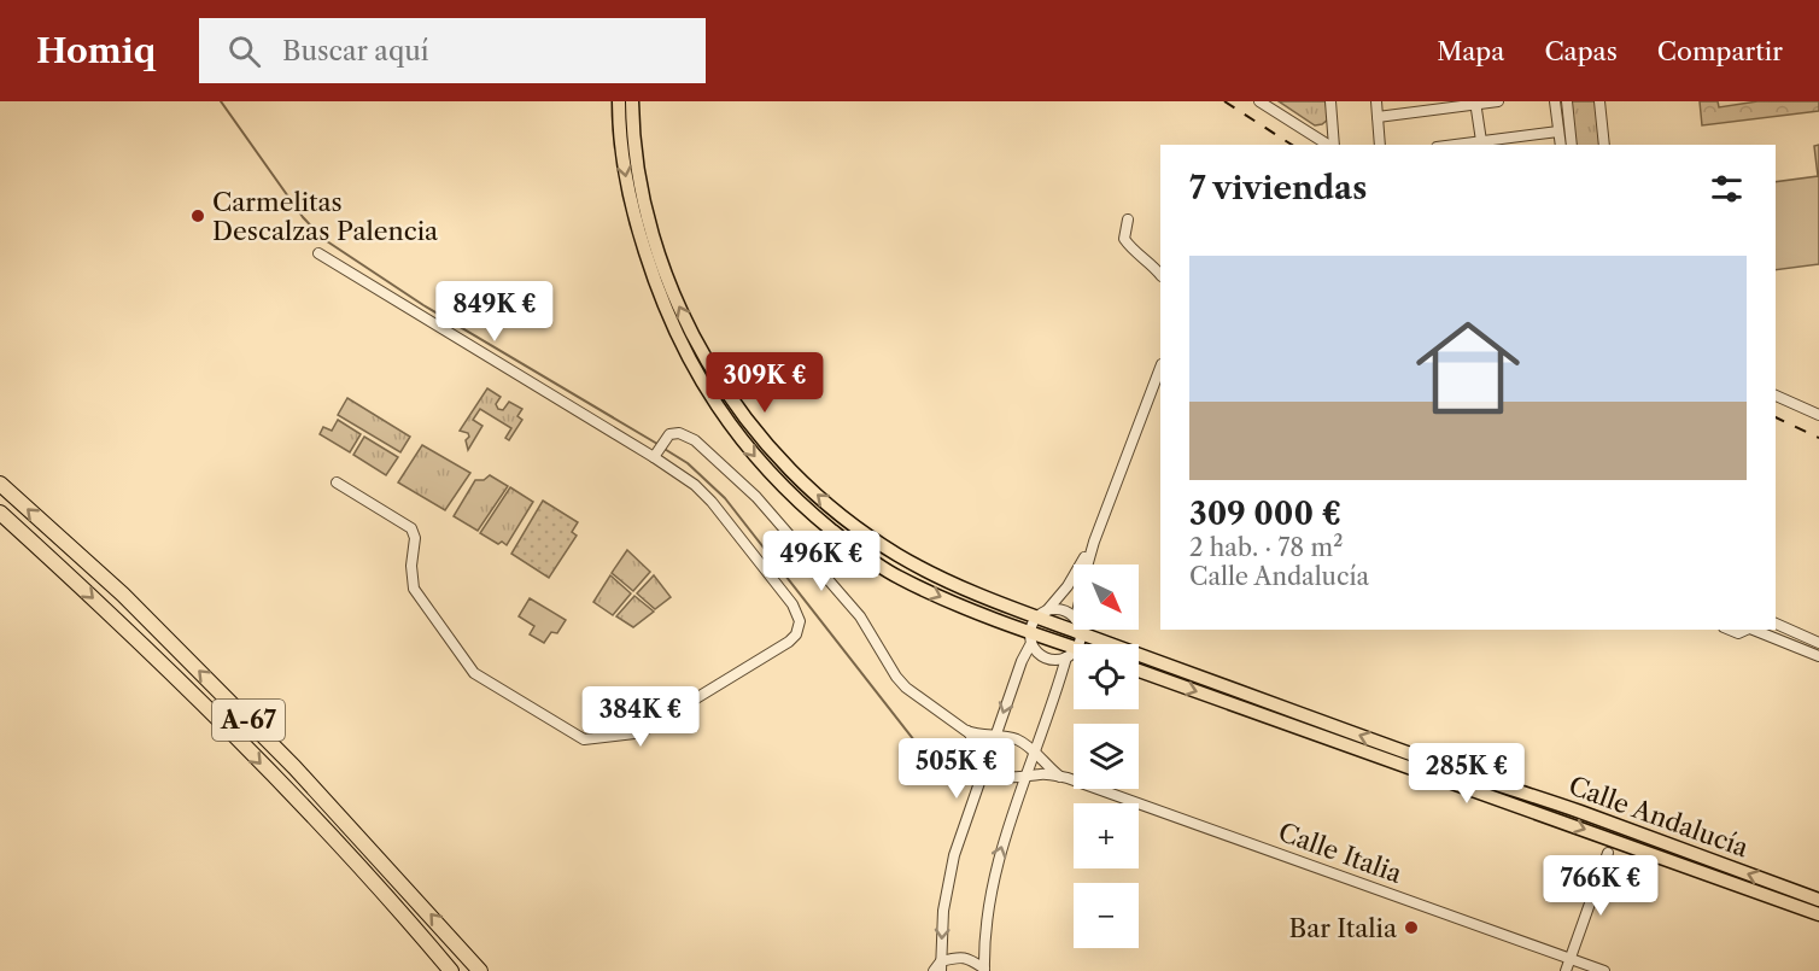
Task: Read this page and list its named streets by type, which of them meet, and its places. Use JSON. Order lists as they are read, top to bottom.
{
  "streets": {
    "highway": ["A-67"],
    "main road": ["Calle Andalucía"],
    "street": ["Calle Italia"]
  },
  "places": ["Carmelitas Descalzas Palencia", "Bar Italia"],
  "north": "bottom right",
  "page": {
    "header": "Homiq",
    "search": "Buscar aquí",
    "nav": ["Mapa", "Capas", "Compartir"],
    "heading": "7 viviendas",
    "list": [
      {
        "name": "309 000 €",
        "note": "2 hab. · 78 m² · Calle Andalucía"
      }
    ],
    "price": [
      "849K €",
      "309K €",
      "496K €",
      "384K €",
      "505K €",
      "285K €",
      "766K €"
    ],
    "map_buttons": ["+", "−"]
  }
}
